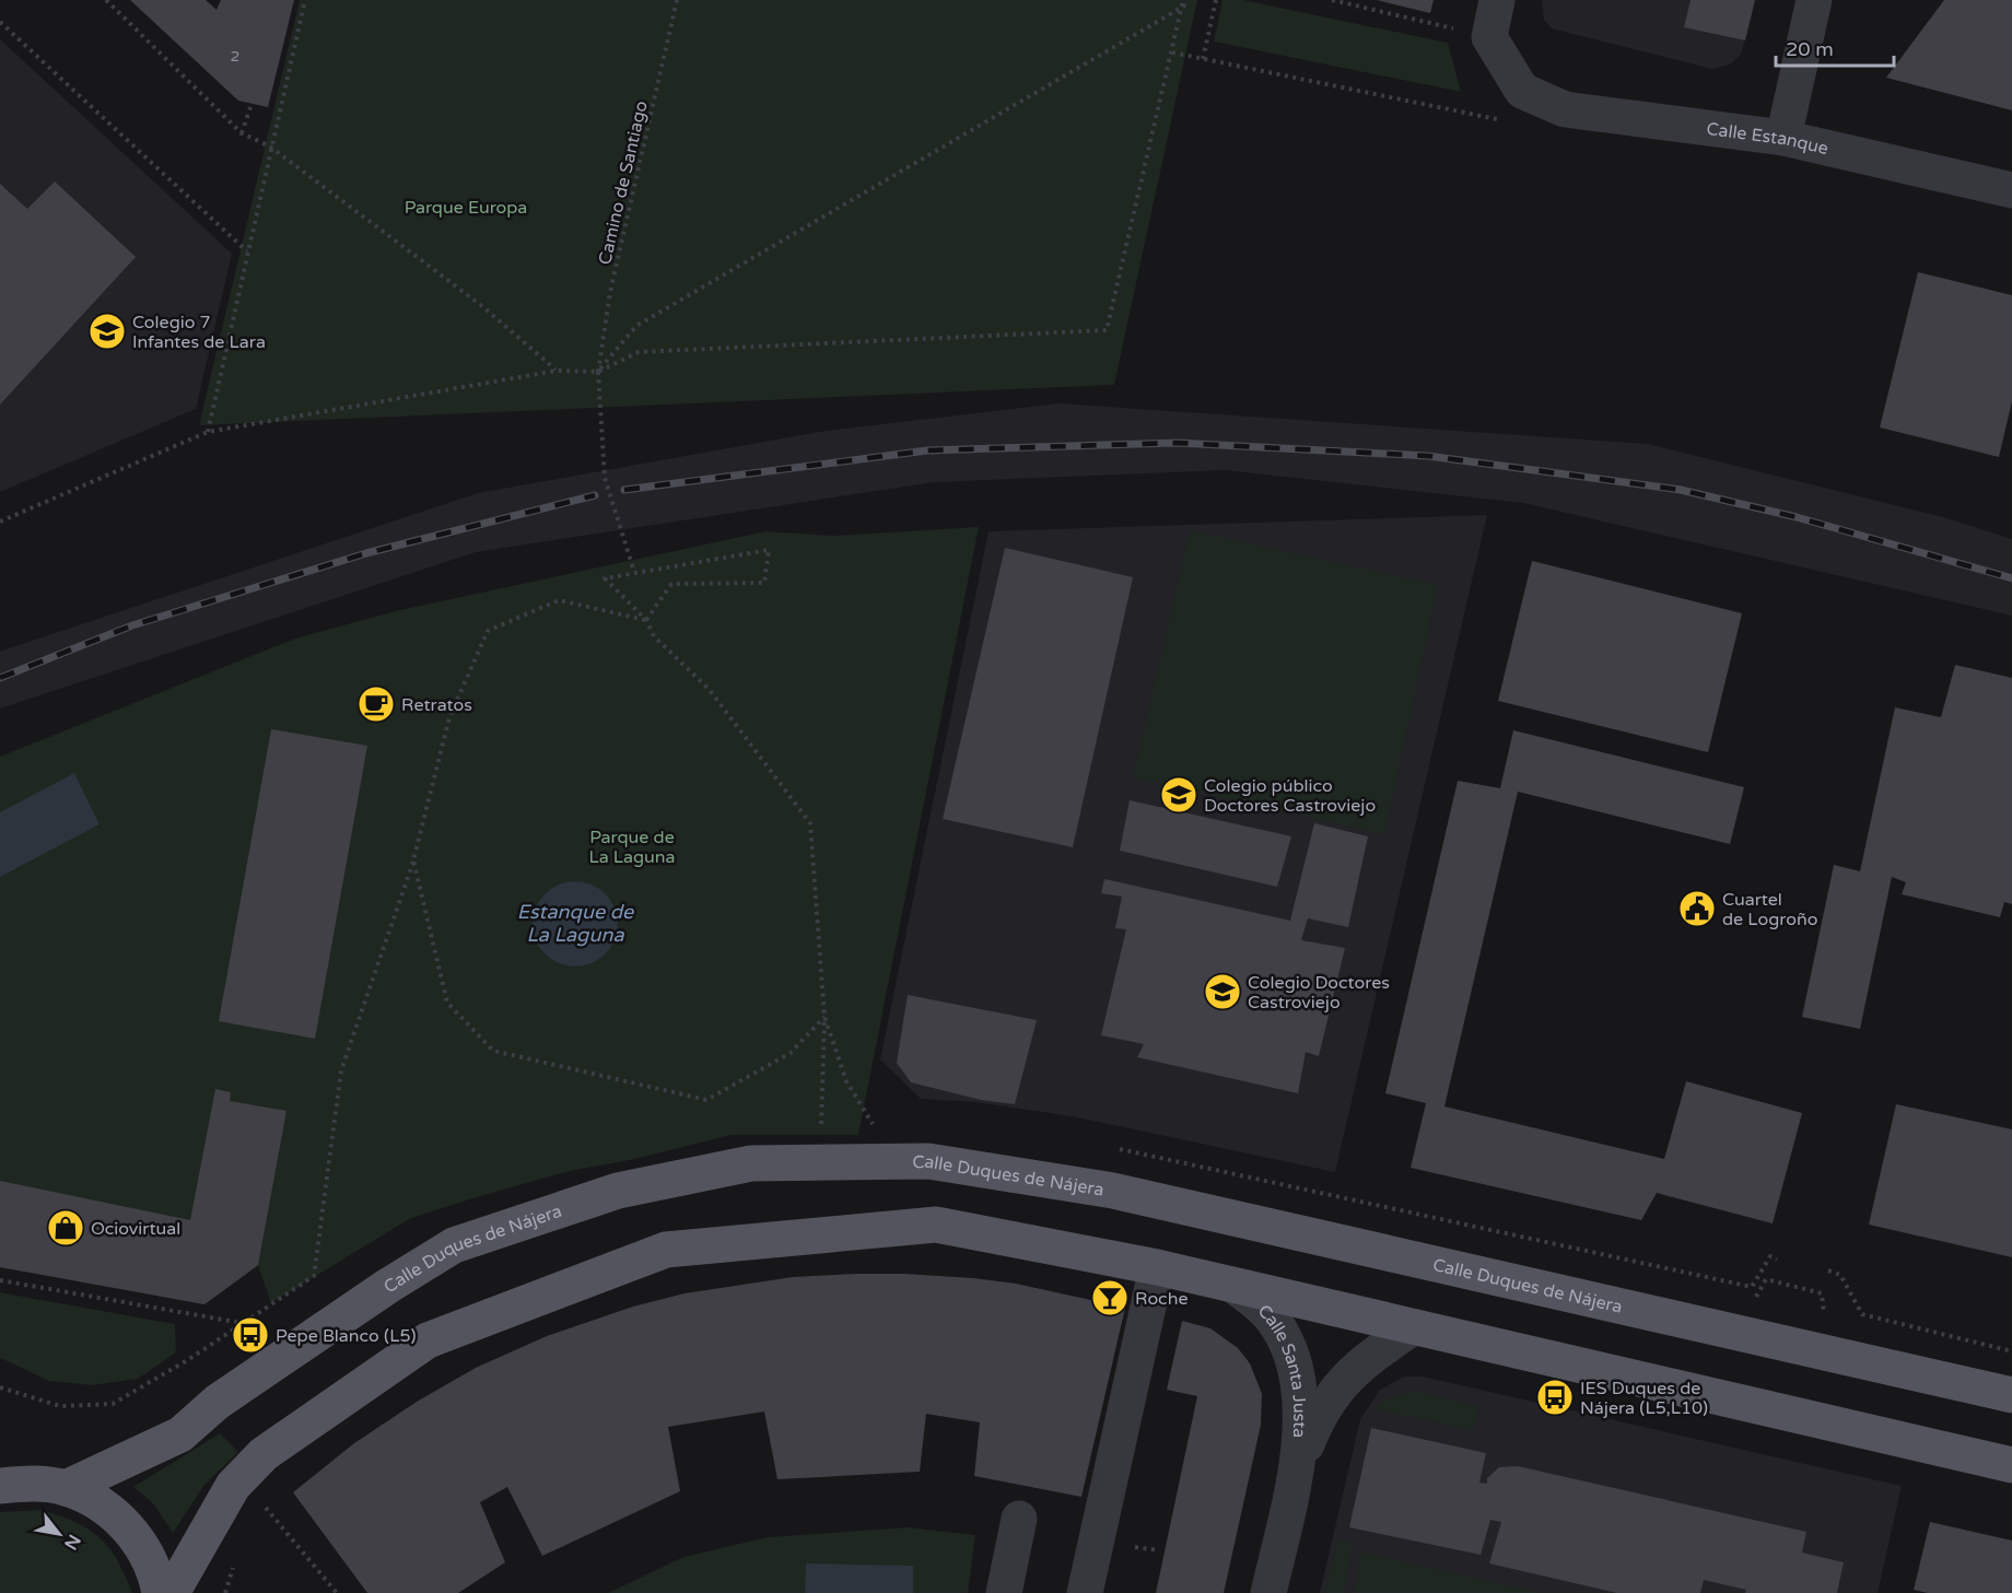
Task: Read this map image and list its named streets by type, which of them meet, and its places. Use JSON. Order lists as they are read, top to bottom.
{
  "streets": {
    "main road": ["Calle Duques de Nájera"],
    "street": ["Calle Estanque", "Calle Santa Justa"],
    "path": ["Camino de Santiago"]
  },
  "water": ["Estanque de La Laguna"],
  "parks": ["Parque Europa", "Parque de La Laguna"],
  "places": {
    "school or university": ["Colegio 7 Infantes de Lara", "Colegio público Doctores Castroviejo", "Colegio Doctores Castroviejo"],
    "cafe": ["Retratos"],
    "public building": ["Cuartel de Logroño"],
    "shop": ["Ociovirtual"],
    "bar": ["Roche"],
    "bus stop": ["Pepe Blanco (L5)", "IES Duques de Nájera (L5,L10)"]
  },
  "house_numbers": ["2"],
  "scale_bar": "20 m",
  "north": "bottom right"
}
